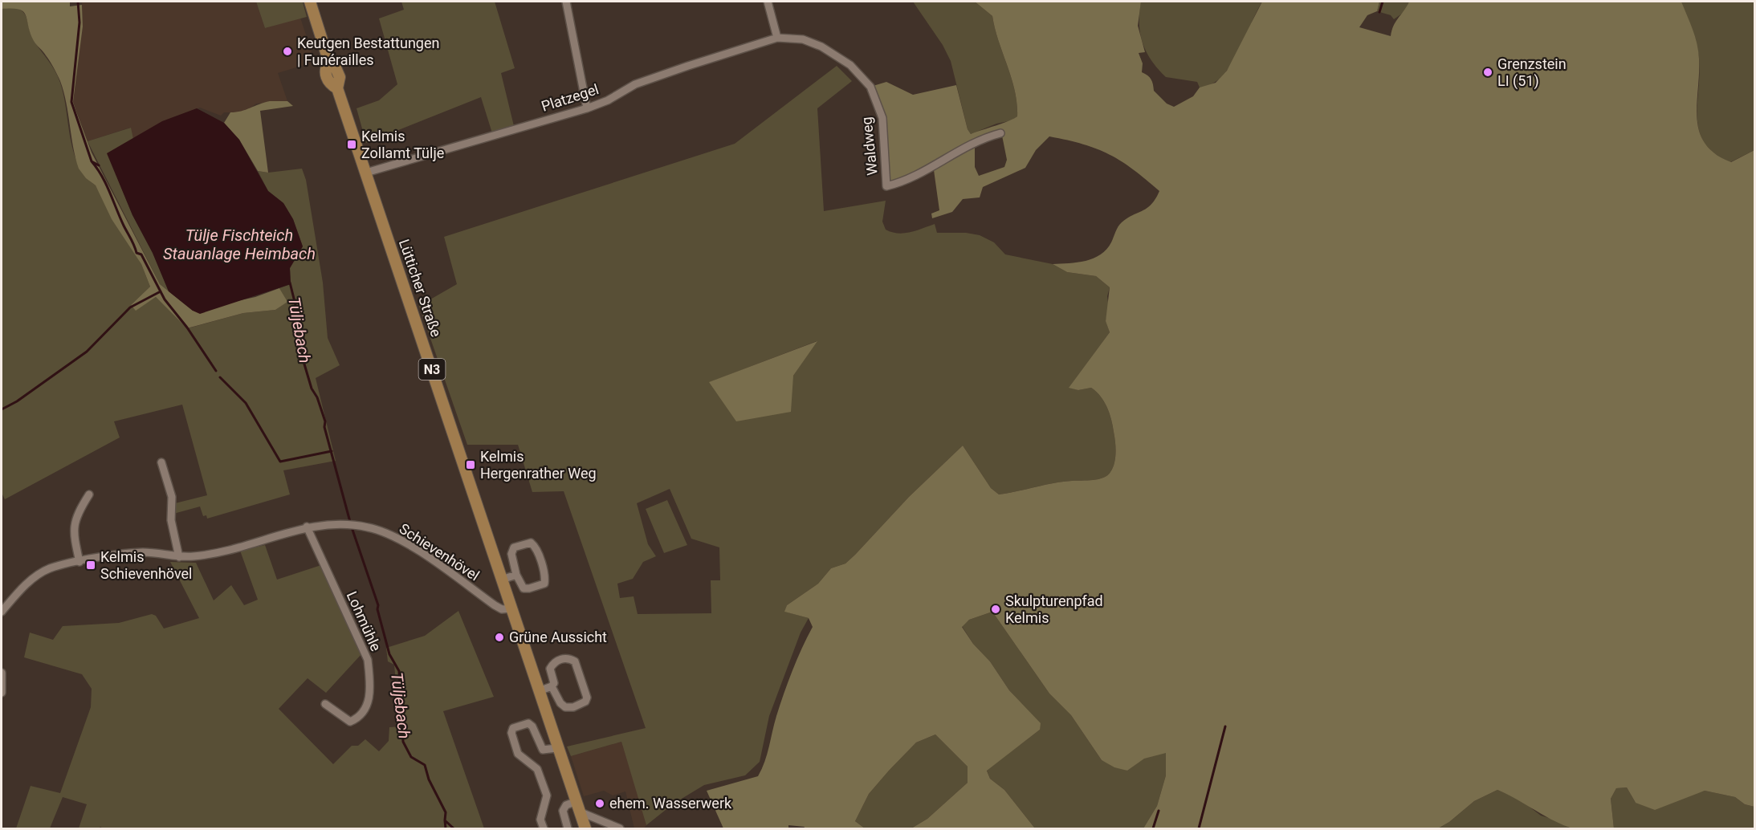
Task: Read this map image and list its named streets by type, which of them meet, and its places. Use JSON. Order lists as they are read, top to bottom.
{
  "streets": {
    "main road": ["Lütticher Straße", "N3"],
    "street": [
      "Platzegel",
      "Waldweg",
      "Schievenhövel",
      "Lohmühle"
    ]
  },
  "crossings": [
    ["Platzegel", "Waldweg"],
    ["Platzegel", "Lütticher Straße"],
    ["Lütticher Straße", "Schievenhövel"],
    ["Schievenhövel", "Lohmühle"]
  ],
  "water": ["Tülje Fischteich Stauanlage Heimbach", "Tüljebach"],
  "places": {
    "other": [
      "Keutgen Bestattungen | Funérailles",
      "Grenzstein LI (51)",
      "Skulpturenpfad Kelmis",
      "Grüne Aussicht",
      "ehem. Wasserwerk"
    ],
    "transit": ["Kelmis Zollamt Tülje", "Kelmis Hergenrather Weg", "Kelmis Schievenhövel"]
  }
}
